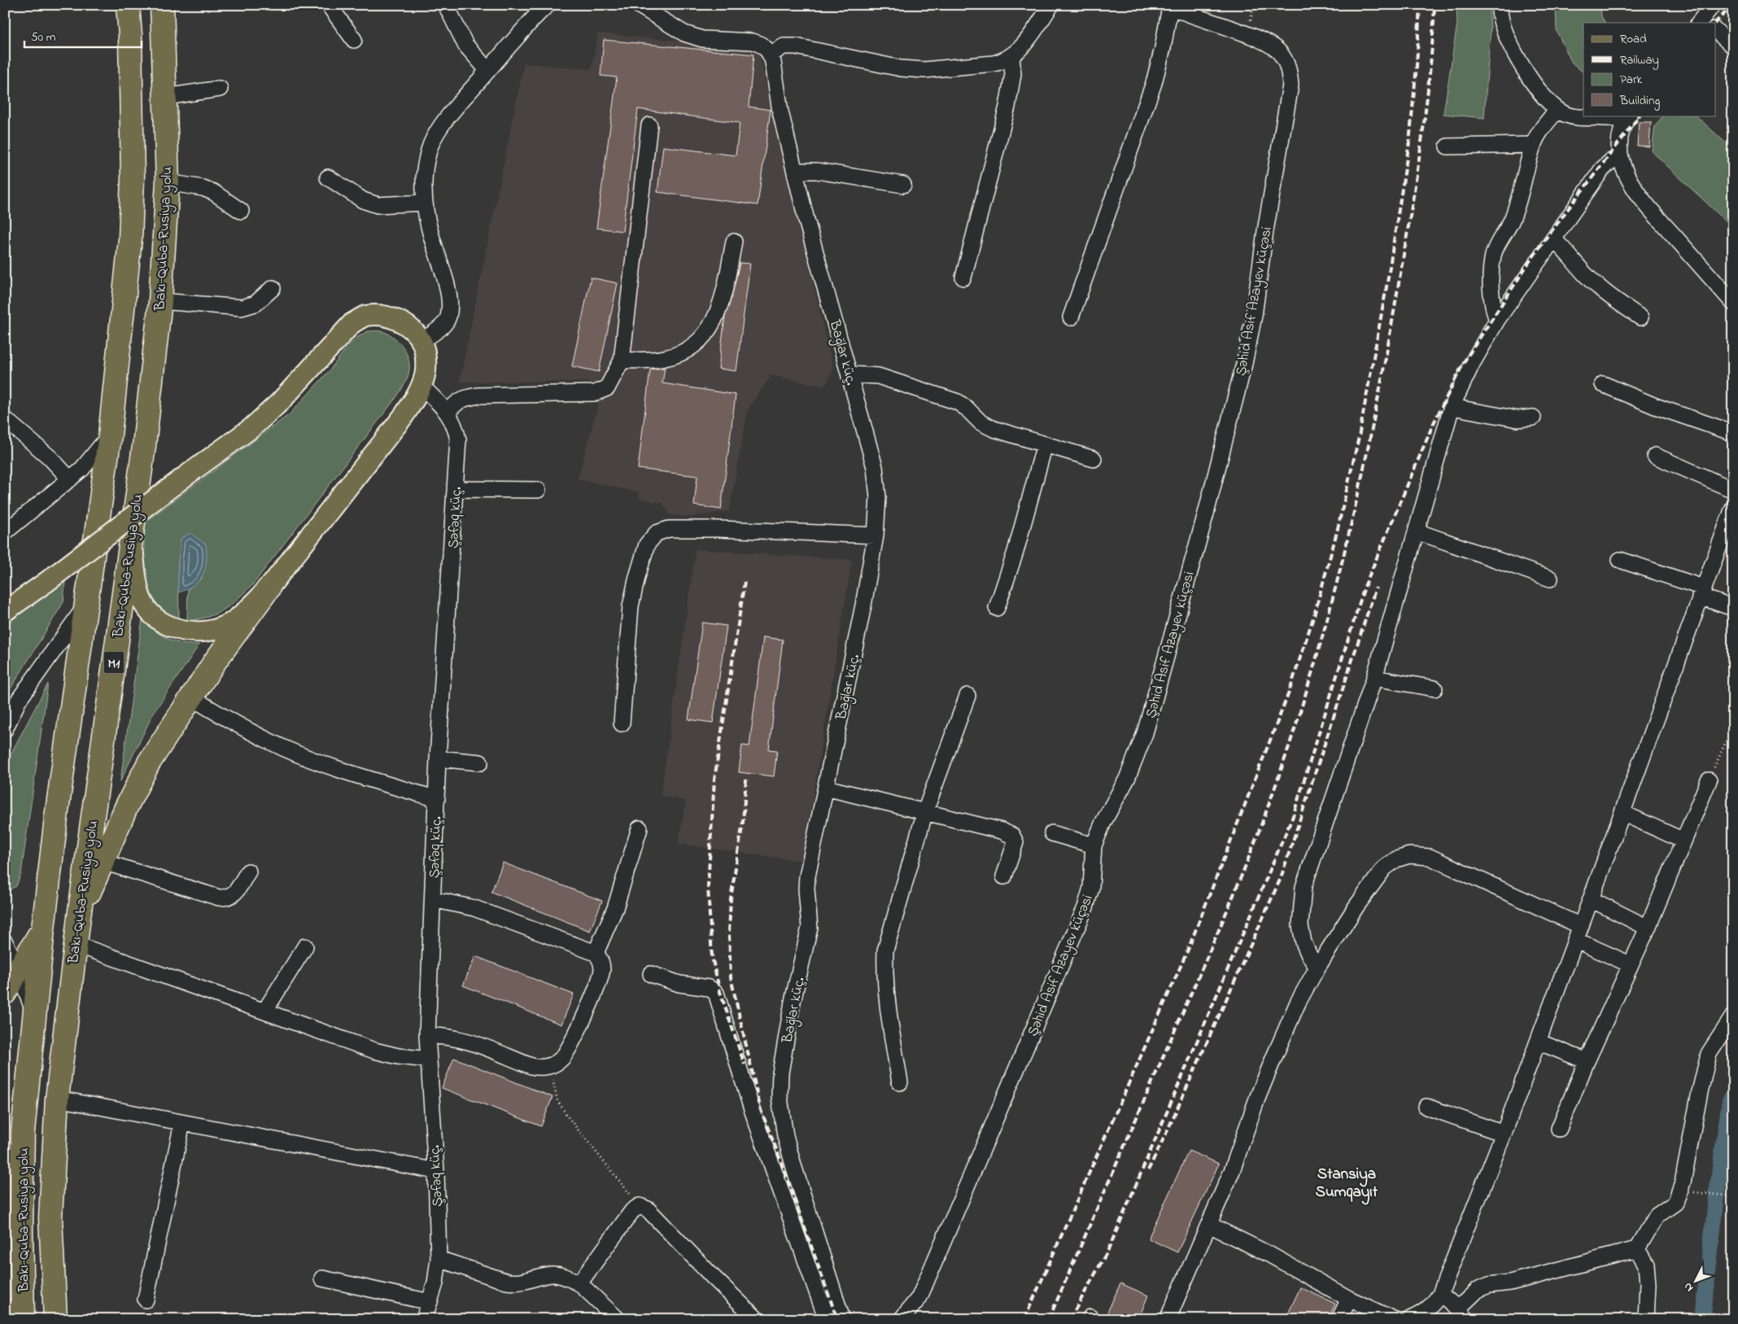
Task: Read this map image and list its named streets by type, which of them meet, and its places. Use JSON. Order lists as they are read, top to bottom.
{
  "streets": {
    "highway": ["Bakı-Quba-Rusiya yolu", "M1"],
    "street": ["Şəhid Asif Azayev küçəsi", "Bağlar küç.", "Şəfəq küç."]
  },
  "districts": ["Stansiya Sumqayıt"],
  "legend": [
    "Road",
    "Railway",
    "Park",
    "Building"
  ],
  "scale_bar": "50 m",
  "north": "bottom left"
}
